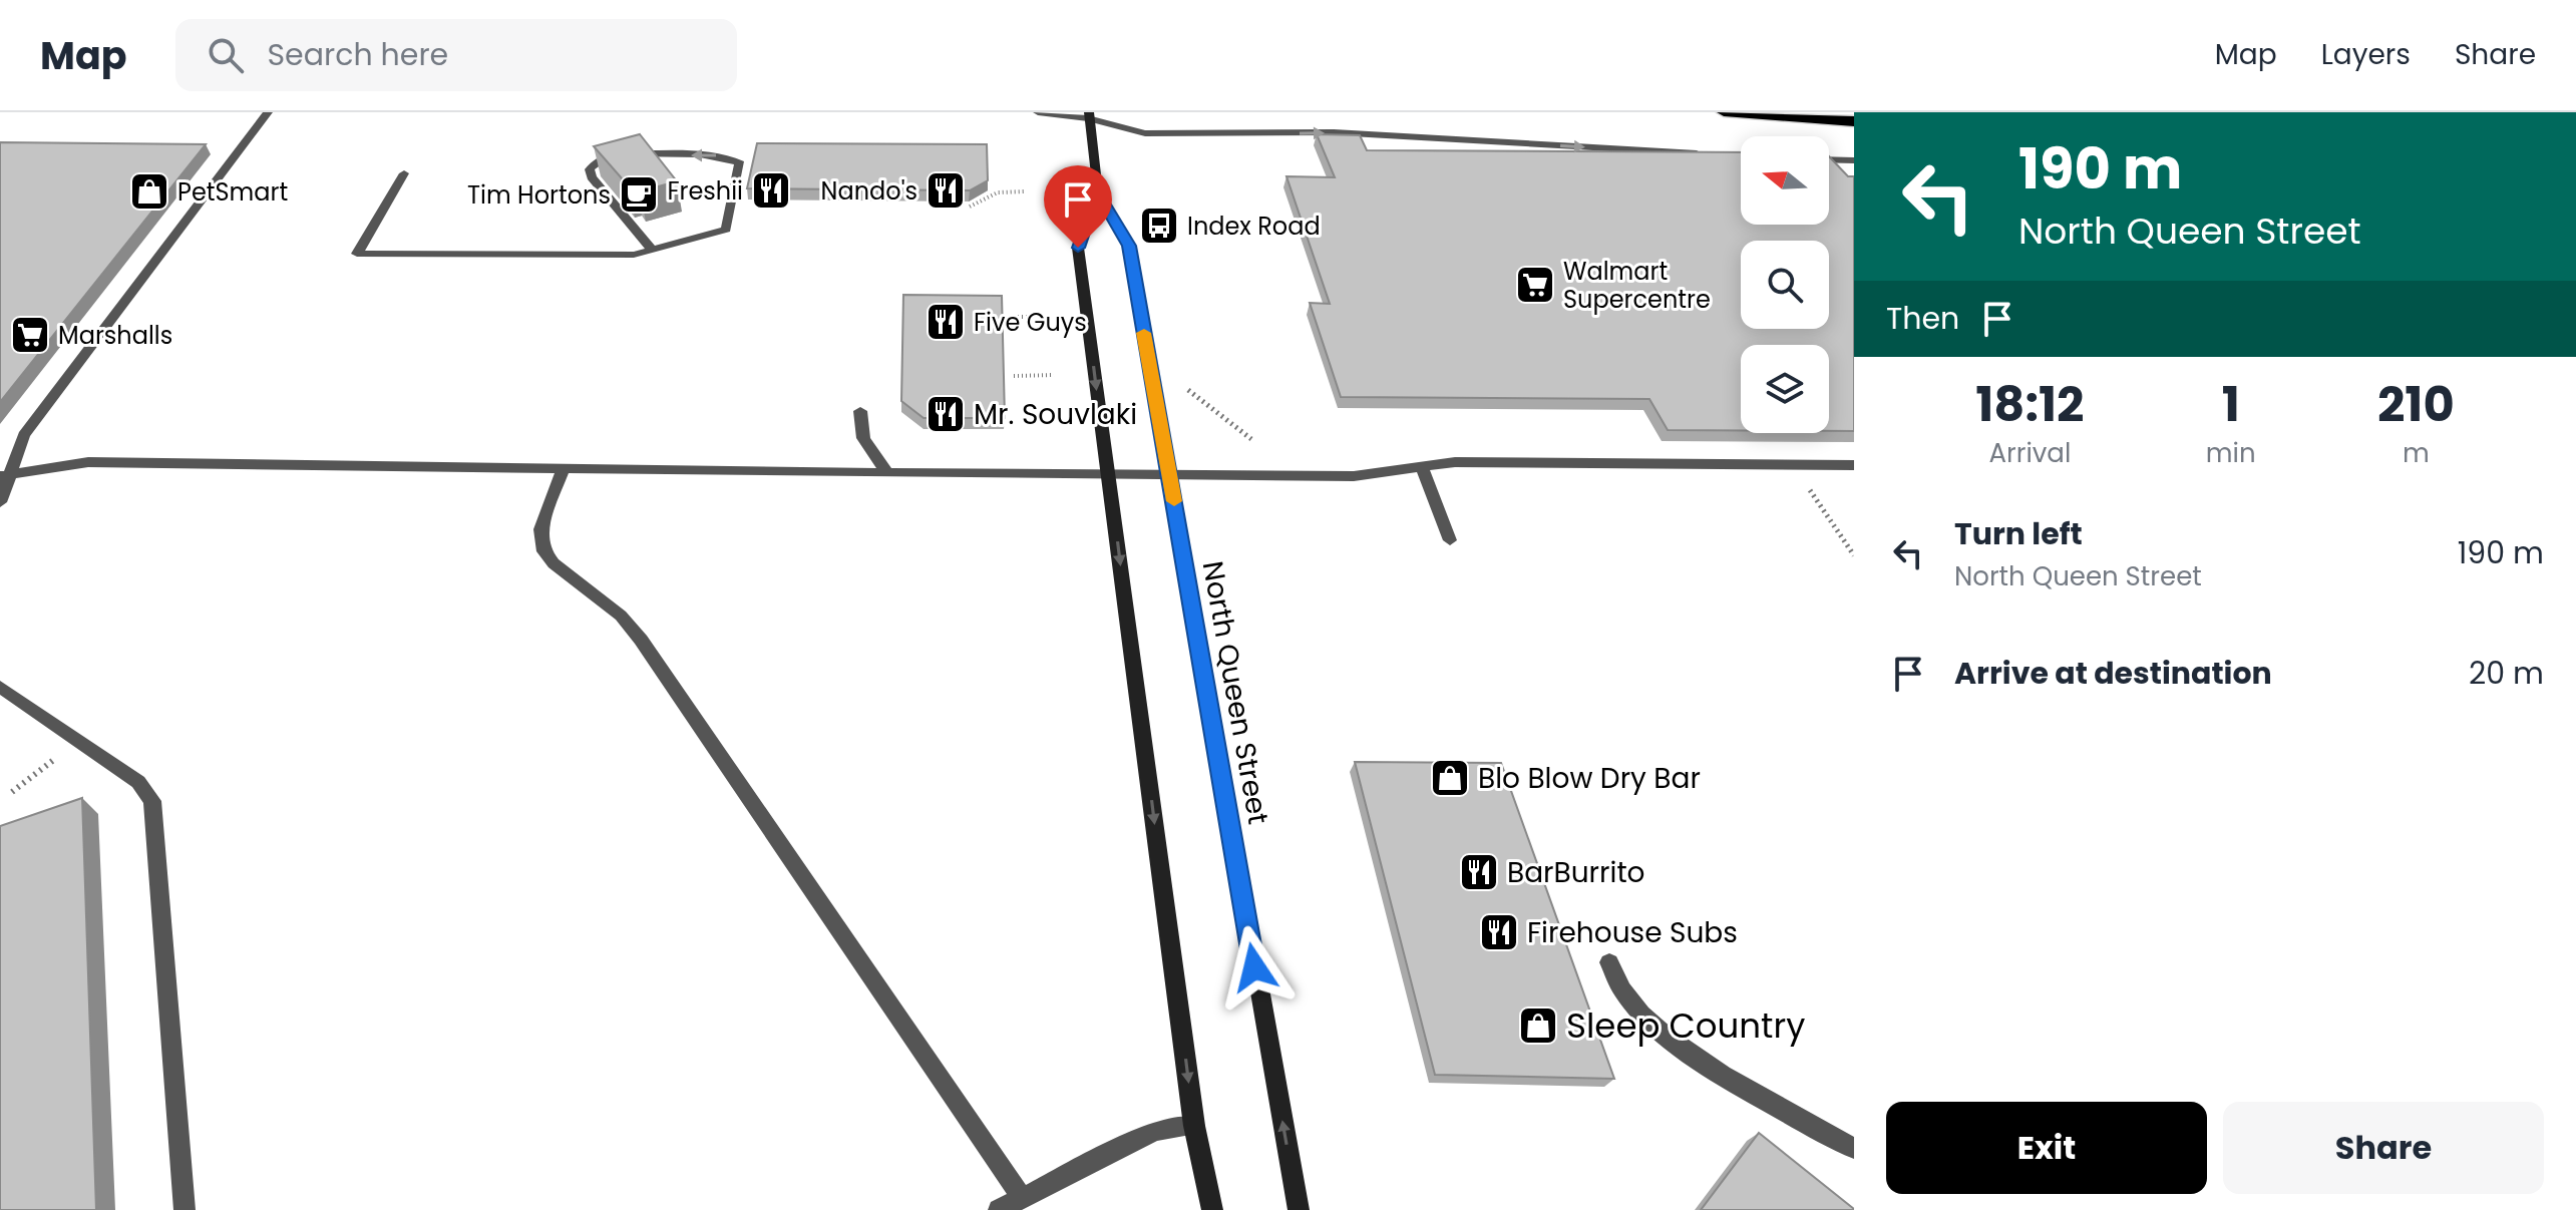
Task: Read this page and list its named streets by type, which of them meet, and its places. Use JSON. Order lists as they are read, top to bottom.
{
  "streets": {
    "main road": ["North Queen Street"]
  },
  "places": {
    "restaurant": [
      "Freshii",
      "Nando's",
      "Five Guys",
      "Mr. Souvlaki",
      "BarBurrito",
      "Firehouse Subs"
    ],
    "shop": ["PetSmart", "Blo Blow Dry Bar", "Sleep Country"],
    "cafe": ["Tim Hortons"],
    "bus stop": ["Index Road"],
    "supermarket": ["Walmart Supercentre", "Marshalls"]
  },
  "north": "left",
  "page": {
    "header": "Map",
    "search": "Search here",
    "nav": ["Map", "Layers", "Share"],
    "turn": ["190 m", "North Queen Street"],
    "then": "Then",
    "eta": [
      "18:12",
      "Arrival",
      "1",
      "min",
      "210",
      "m"
    ],
    "list": [
      {
        "name": "Turn left",
        "note": "North Queen Street",
        "value": "190 m"
      },
      {
        "name": "Arrive at destination",
        "value": "20 m"
      }
    ],
    "buttons": ["Exit", "Share"]
  }
}
